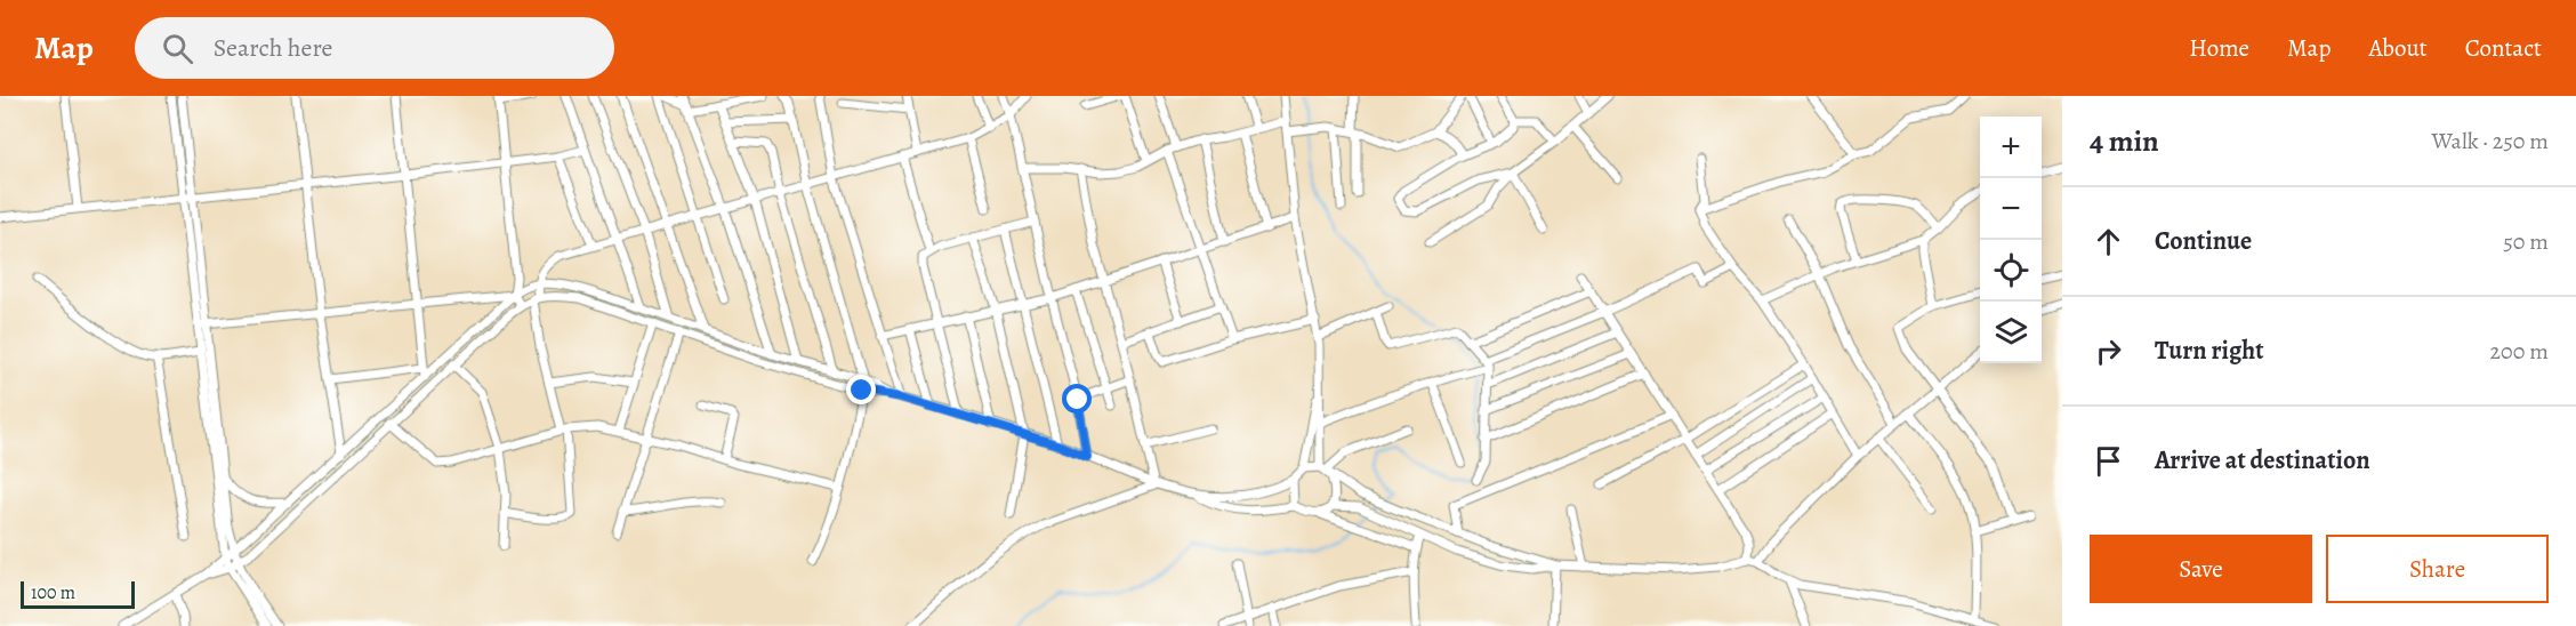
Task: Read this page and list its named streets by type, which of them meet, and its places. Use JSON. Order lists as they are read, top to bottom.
{
  "scale_bar": "100 m",
  "page": {
    "header": "Map",
    "search": "Search here",
    "nav": [
      "Home",
      "Map",
      "About",
      "Contact"
    ],
    "heading": ["4 min", "Walk · 250 m"],
    "map_buttons": ["+", "−"],
    "list": [
      ["Continue", "50 m"],
      ["Turn right", "200 m"],
      "Arrive at destination"
    ],
    "buttons": ["Save", "Share"],
    "scale": "100 m"
  }
}
